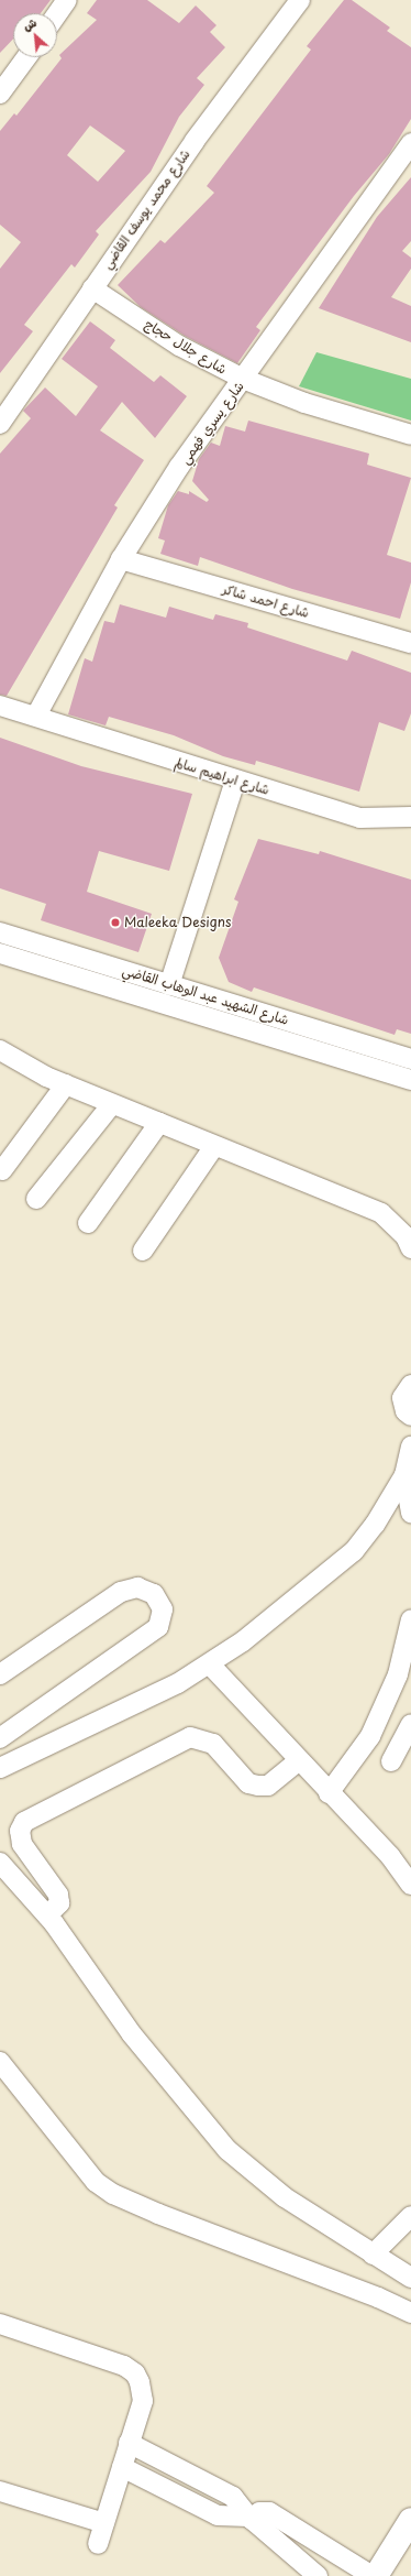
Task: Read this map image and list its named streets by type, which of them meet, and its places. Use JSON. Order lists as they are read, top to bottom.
{
  "streets": {
    "street": [
      "شارع محمد يوسف القاضي",
      "شارع جلال حجاج",
      "شارع يسري فهمي",
      "شارع احمد شاكر",
      "شارع ابراهيم سالم",
      "شارع الشهيد عبد الوهاب القاضي"
    ]
  },
  "crossings": [
    ["شارع محمد يوسف القاضي", "شارع جلال حجاج"],
    ["شارع جلال حجاج", "شارع يسري فهمي"],
    ["شارع يسري فهمي", "شارع احمد شاكر"],
    ["شارع يسري فهمي", "شارع ابراهيم سالم"]
  ],
  "places": ["Maleeka Designs"],
  "north": "top left"
}
